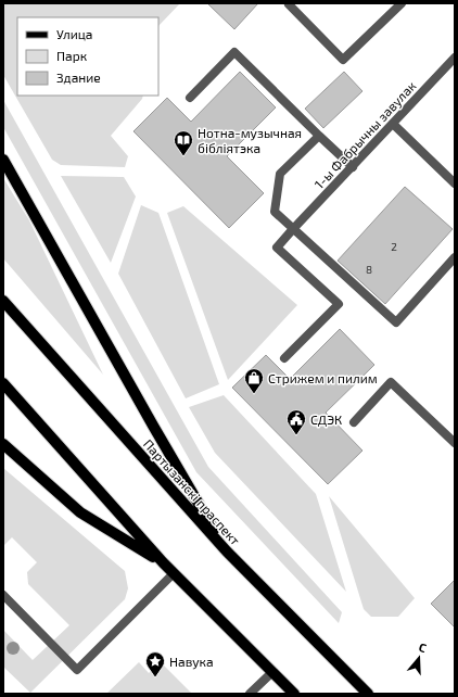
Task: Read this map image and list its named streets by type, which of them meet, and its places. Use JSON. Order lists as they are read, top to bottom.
{
  "streets": {
    "main road": ["Партызанскі праспект"],
    "street": ["1-ы Фабрычны завулак"]
  },
  "places": {
    "library": ["Нотна-музычная бібліятэка"],
    "shop": ["Стрижем и пилим"],
    "public building": ["СДЭК"],
    "place": ["Навука"]
  },
  "house_numbers": ["2", "8"],
  "legend": ["Улица", "Парк", "Здание"],
  "north": "top"
}
